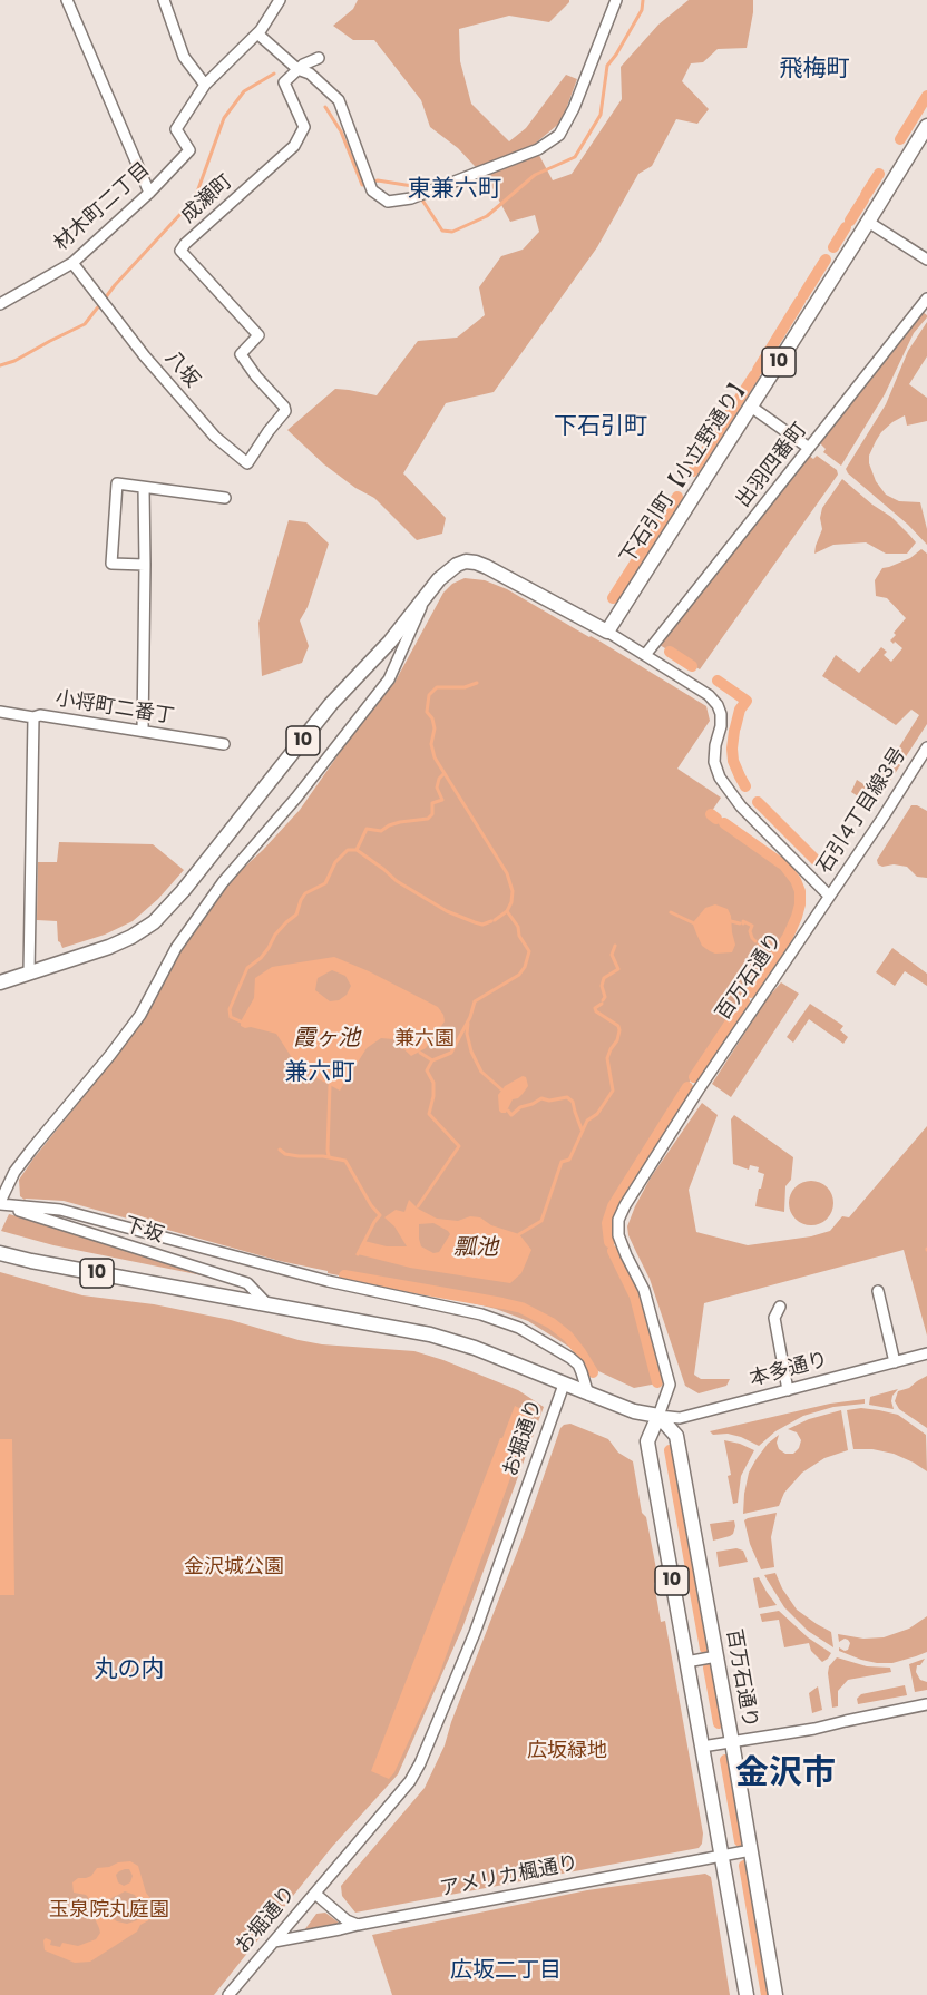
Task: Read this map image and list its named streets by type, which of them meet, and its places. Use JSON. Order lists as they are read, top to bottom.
{
  "streets": {
    "main road": [
      "10",
      "下石引町【小立野通り】",
      "百万石通り",
      "お堀通り"
    ],
    "street": [
      "成瀬町",
      "材木町二丁目",
      "八坂",
      "出羽四番町",
      "小将町二番丁",
      "石引4丁目線3号",
      "下坂",
      "本多通り",
      "アメリカ楓通り"
    ]
  },
  "crossings": [
    ["成瀬町", "八坂"],
    ["材木町二丁目", "八坂"],
    ["10", "下石引町【小立野通り】"],
    ["10", "百万石通り"],
    ["10", "本多通り"],
    ["10", "お堀通り"],
    ["石引4丁目線3号", "百万石通り"],
    ["百万石通り", "本多通り"],
    ["百万石通り", "アメリカ楓通り"],
    ["下坂", "お堀通り"],
    ["お堀通り", "アメリカ楓通り"]
  ],
  "districts": [
    "飛梅町",
    "東兼六町",
    "下石引町",
    "兼六町",
    "丸の内",
    "金沢市",
    "広坂二丁目"
  ],
  "water": ["霞ヶ池", "瓢池"],
  "parks": [
    "兼六園",
    "金沢城公園",
    "広坂緑地",
    "玉泉院丸庭園"
  ]
}
